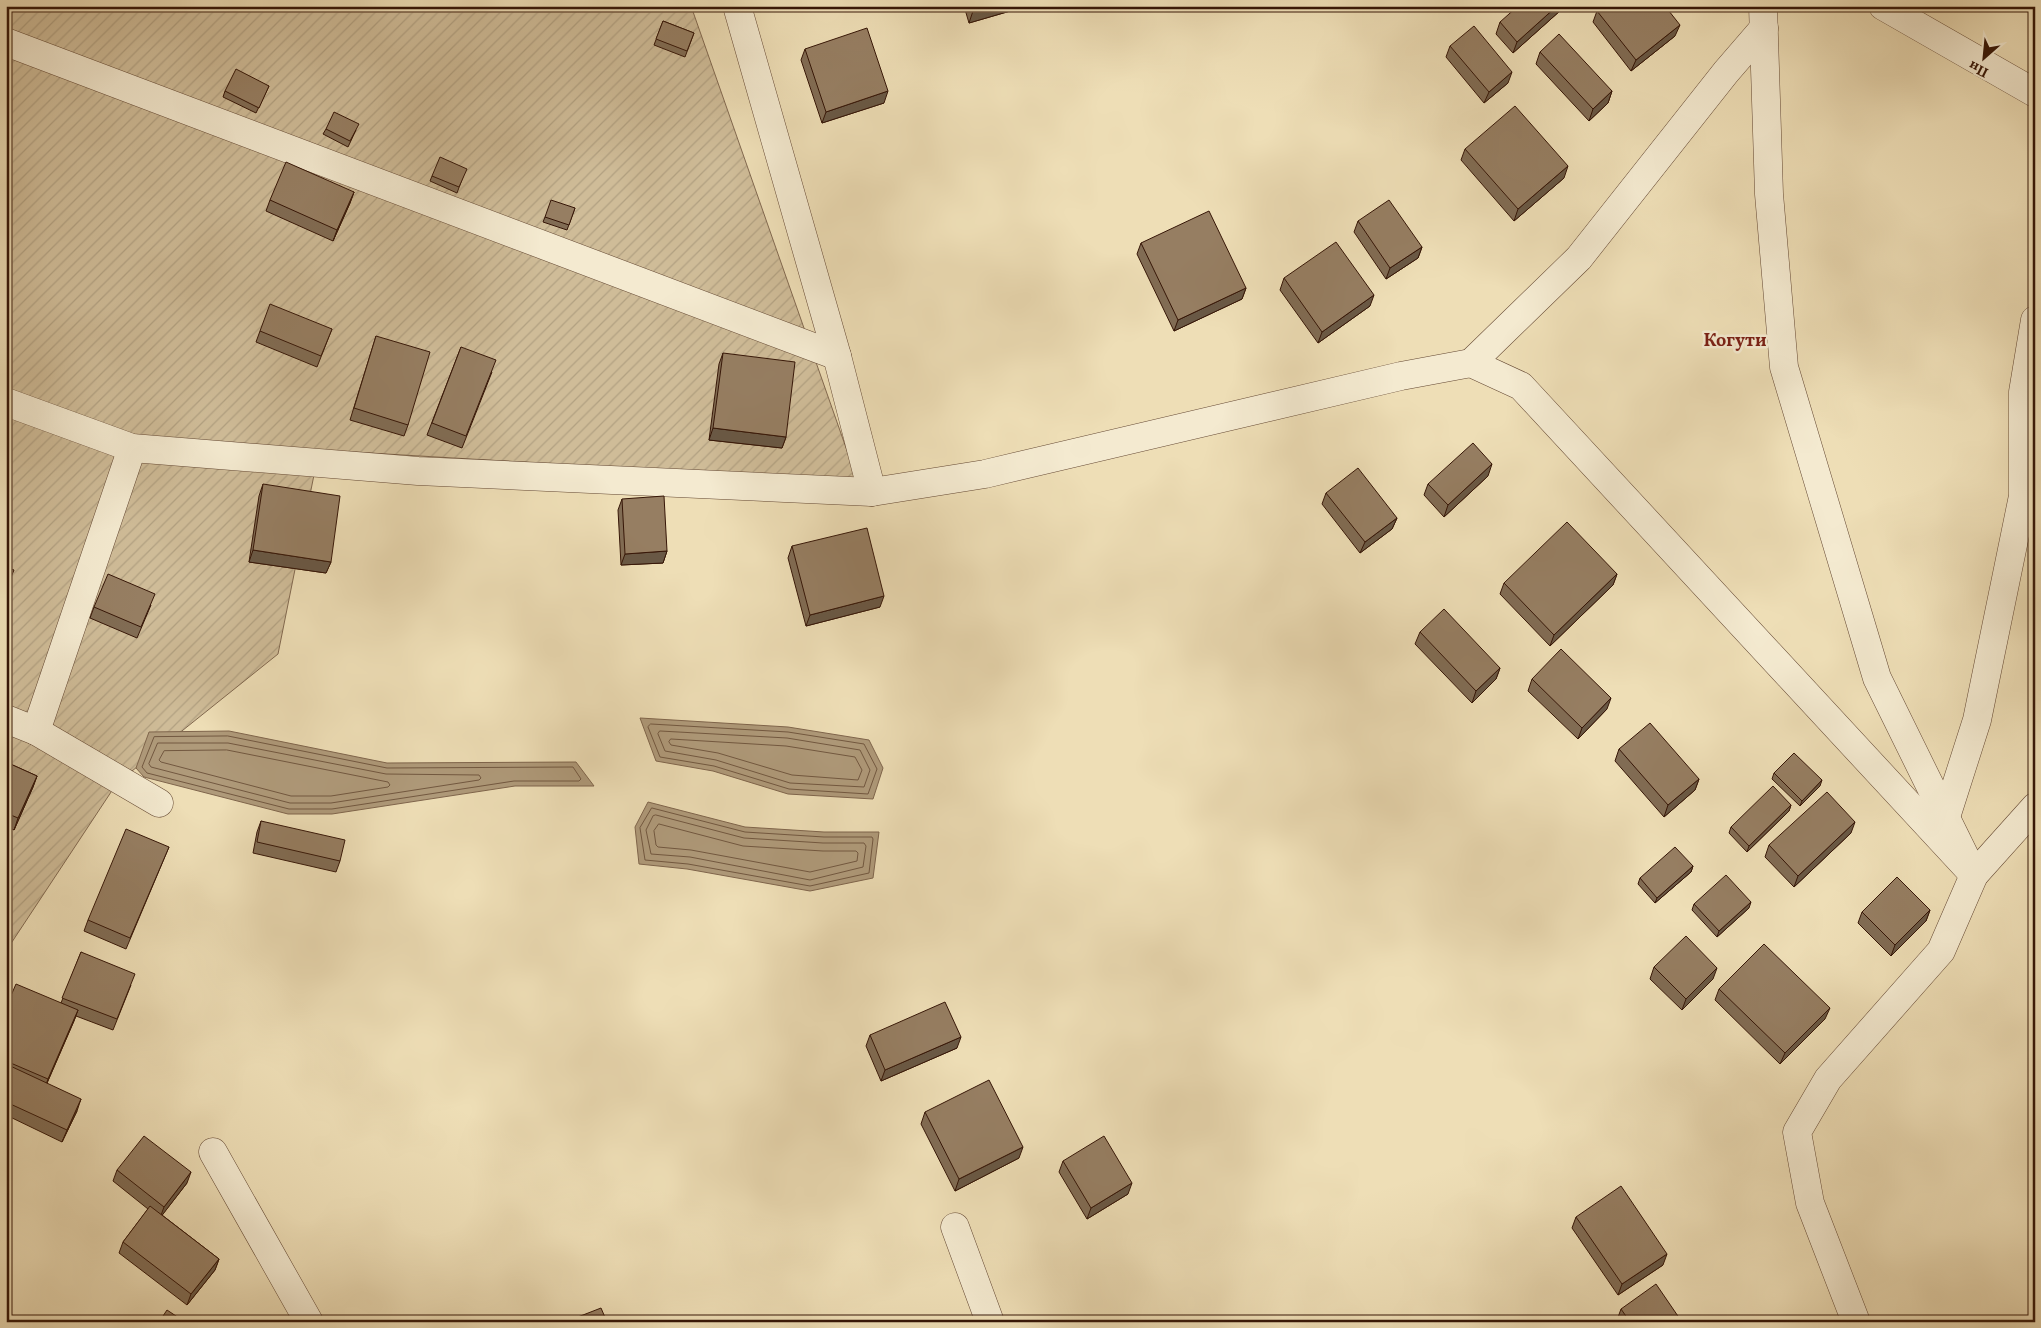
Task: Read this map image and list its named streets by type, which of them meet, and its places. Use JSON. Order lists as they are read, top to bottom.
{
  "districts": ["Когути"],
  "north": "bottom left"
}
